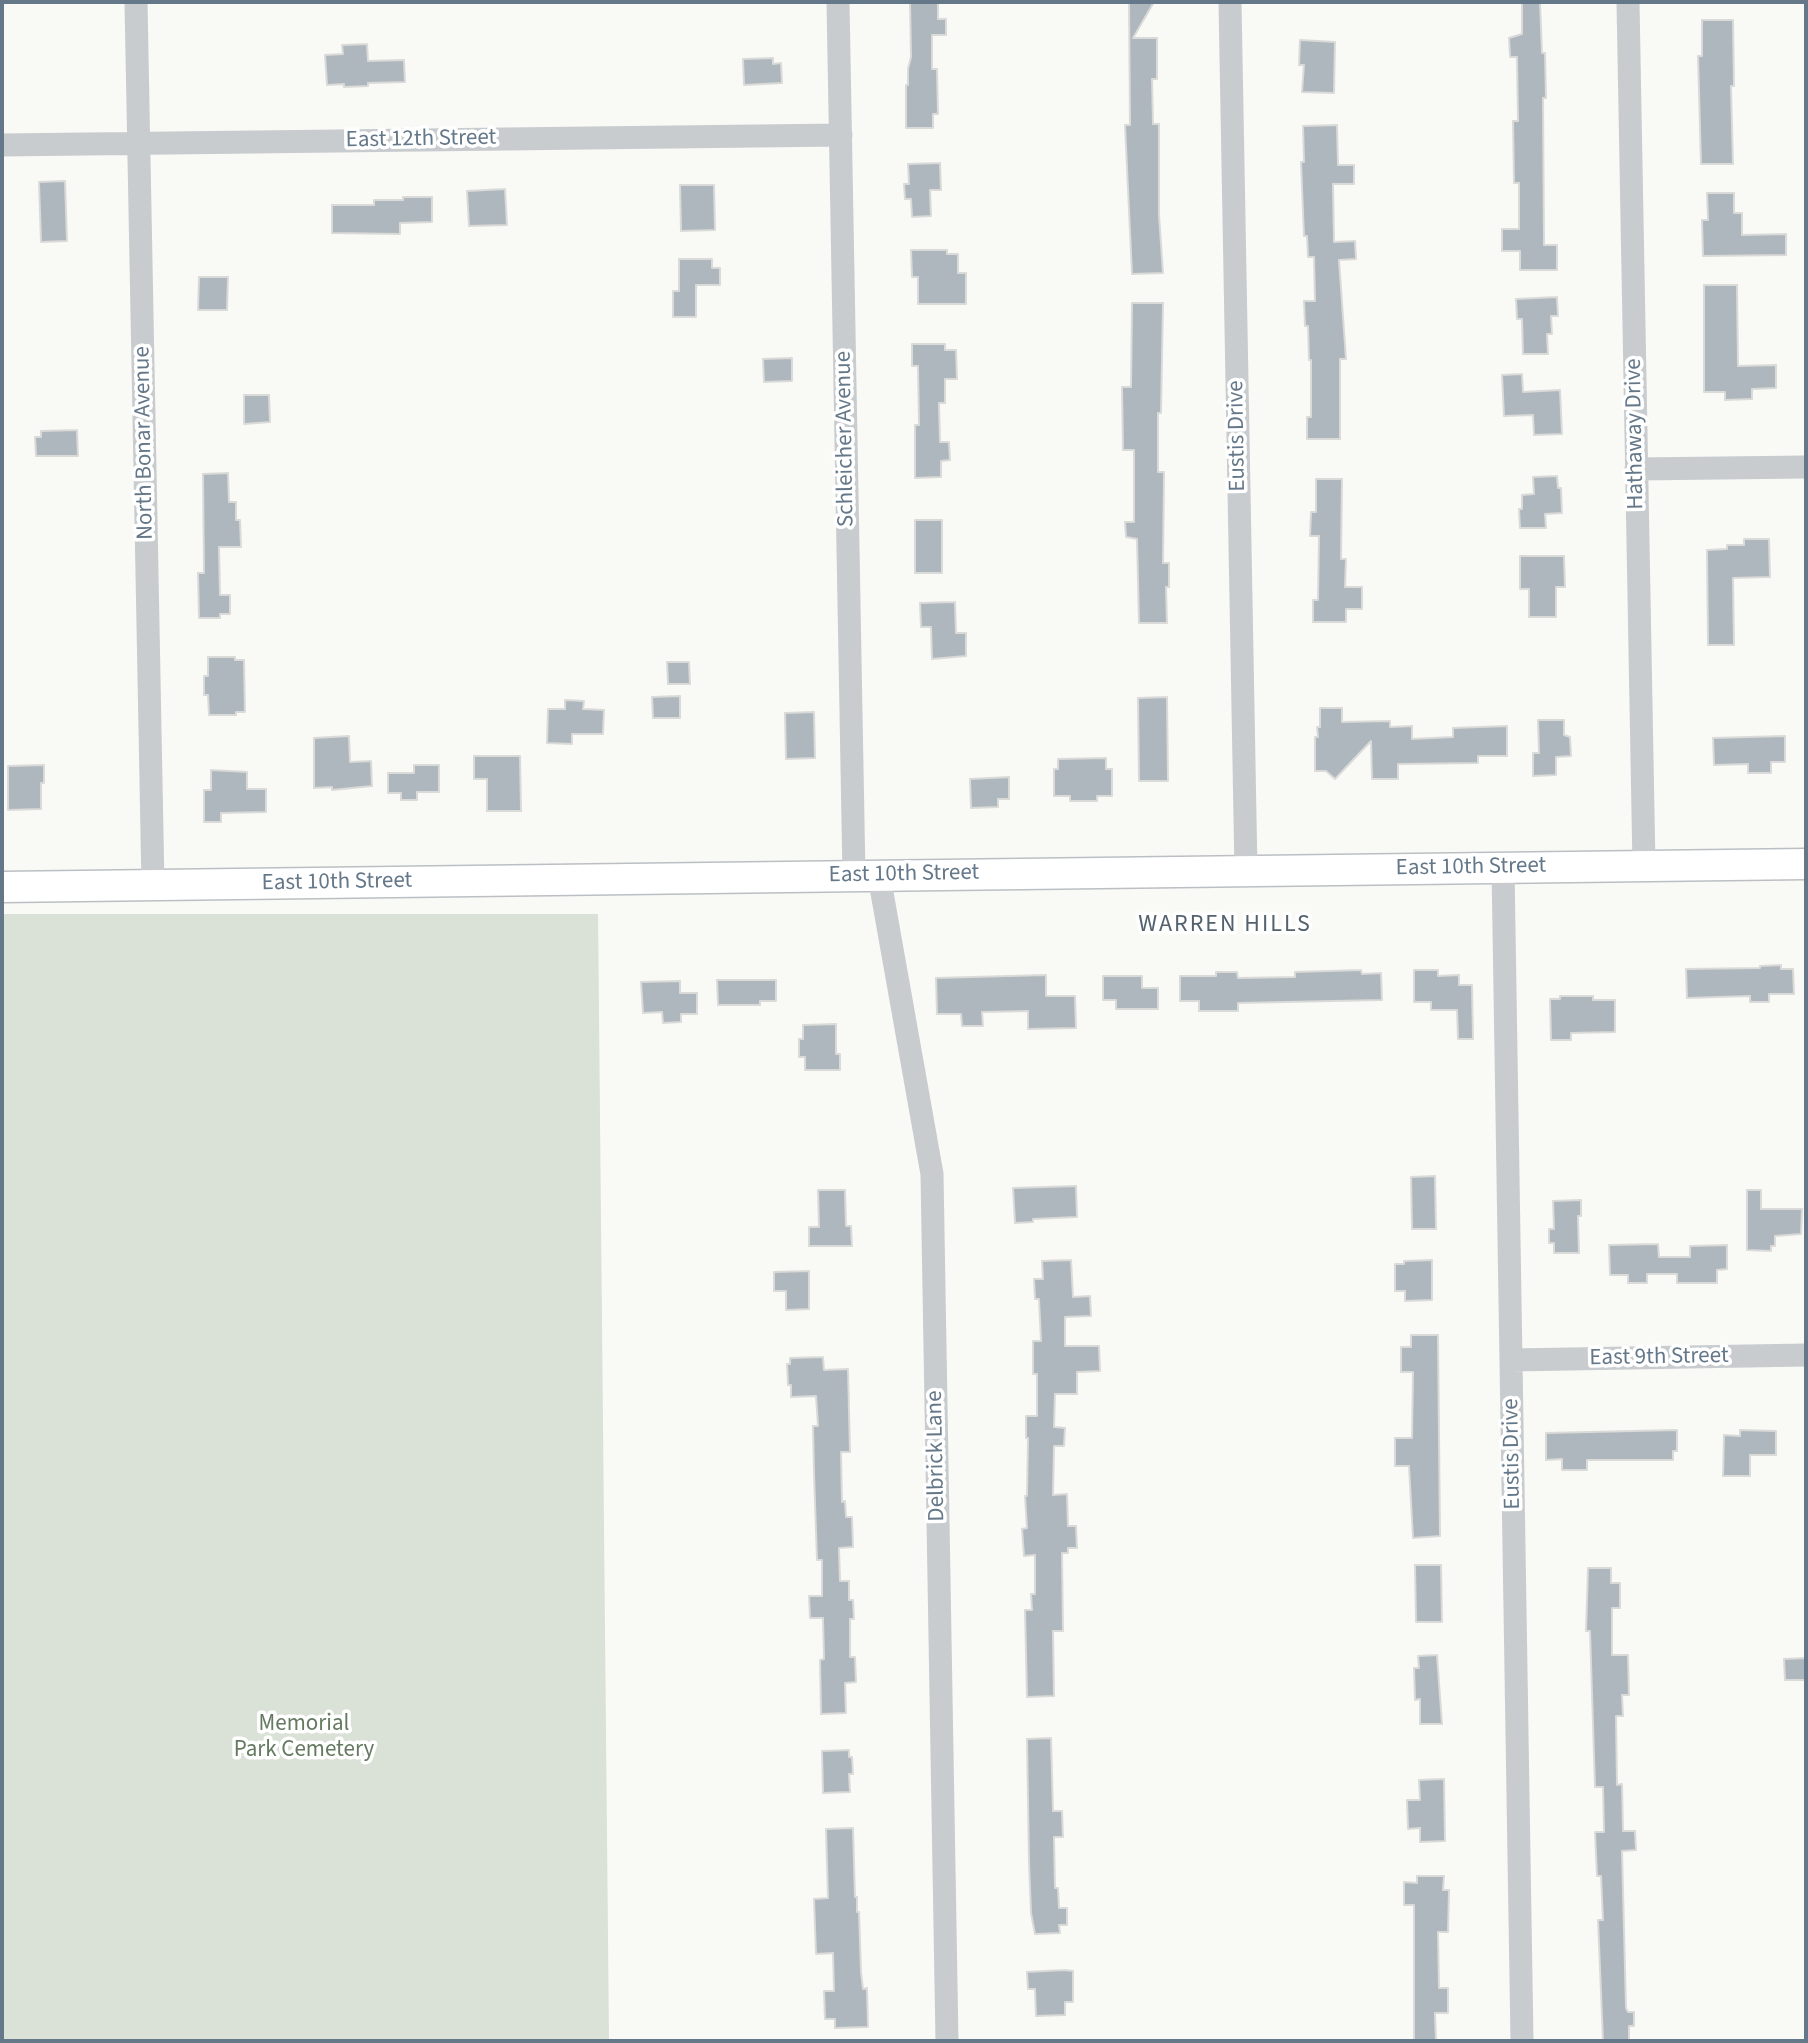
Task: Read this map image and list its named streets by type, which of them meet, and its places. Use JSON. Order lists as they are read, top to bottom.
{
  "streets": {
    "main road": ["East 10th Street"],
    "street": [
      "East 12th Street",
      "Hathaway Drive",
      "Eustis Drive",
      "Schleicher Avenue",
      "North Bonar Avenue",
      "East 9th Street",
      "Delbrick Lane"
    ]
  },
  "crossings": [
    ["East 12th Street", "Schleicher Avenue"],
    ["East 12th Street", "North Bonar Avenue"],
    ["Hathaway Drive", "East 10th Street"],
    ["Eustis Drive", "East 10th Street"],
    ["Eustis Drive", "East 9th Street"],
    ["Schleicher Avenue", "East 10th Street"],
    ["Schleicher Avenue", "Delbrick Lane"],
    ["North Bonar Avenue", "East 10th Street"],
    ["East 10th Street", "Delbrick Lane"]
  ],
  "districts": ["WARREN HILLS"],
  "parks": ["Memorial Park Cemetery"]
}
